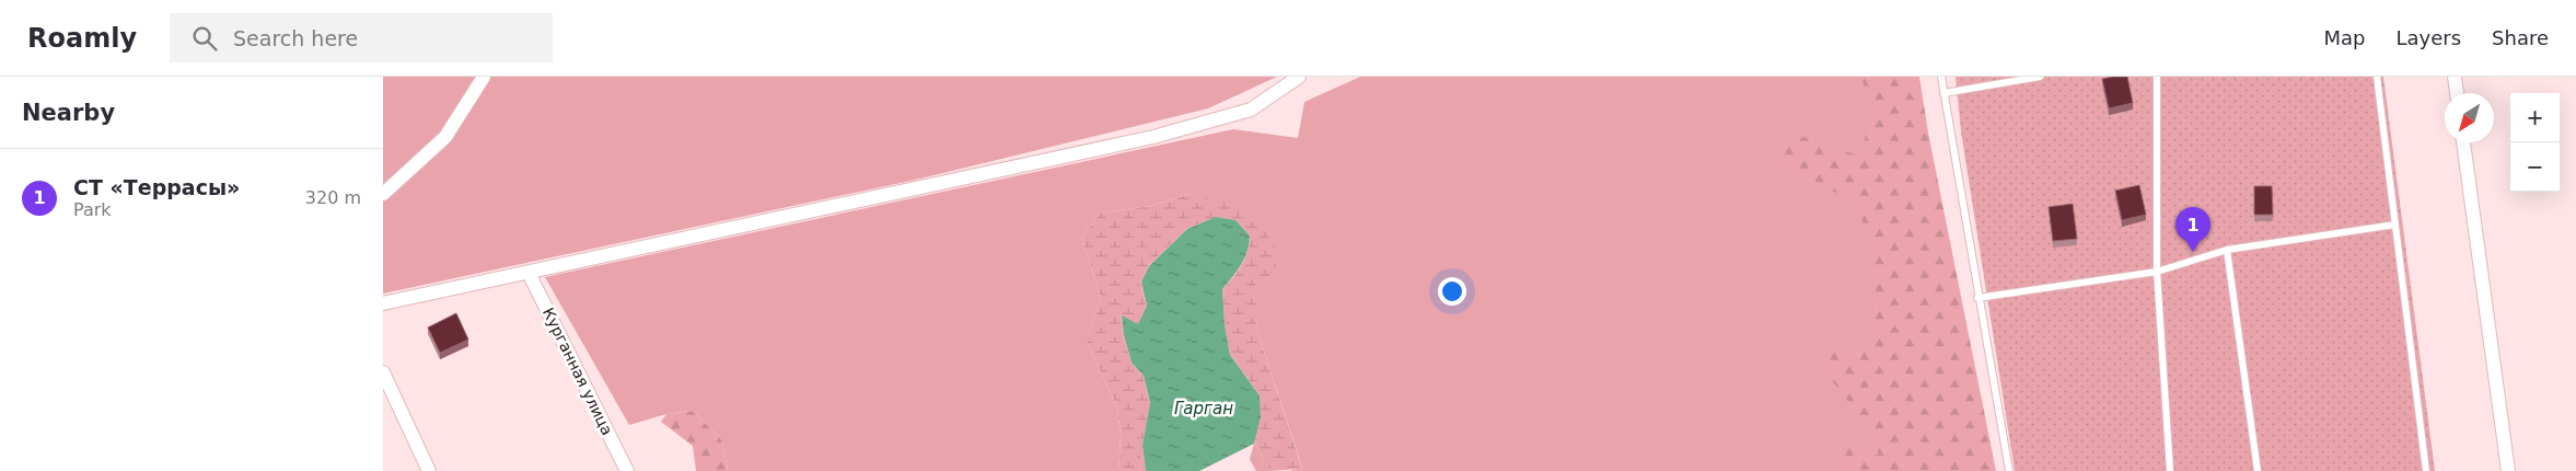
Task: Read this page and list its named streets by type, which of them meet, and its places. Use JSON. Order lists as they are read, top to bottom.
{
  "streets": {
    "street": ["Курганная улица"]
  },
  "water": ["Гарган"],
  "north": "bottom left",
  "page": {
    "header": "Roamly",
    "search": "Search here",
    "nav": ["Map", "Layers", "Share"],
    "heading": "Nearby",
    "map_buttons": ["+", "−"],
    "list": [
      {
        "mark": "1",
        "name": "СТ «Террасы»",
        "note": "Park",
        "value": "320 m"
      }
    ],
    "pins": "1"
  }
}
